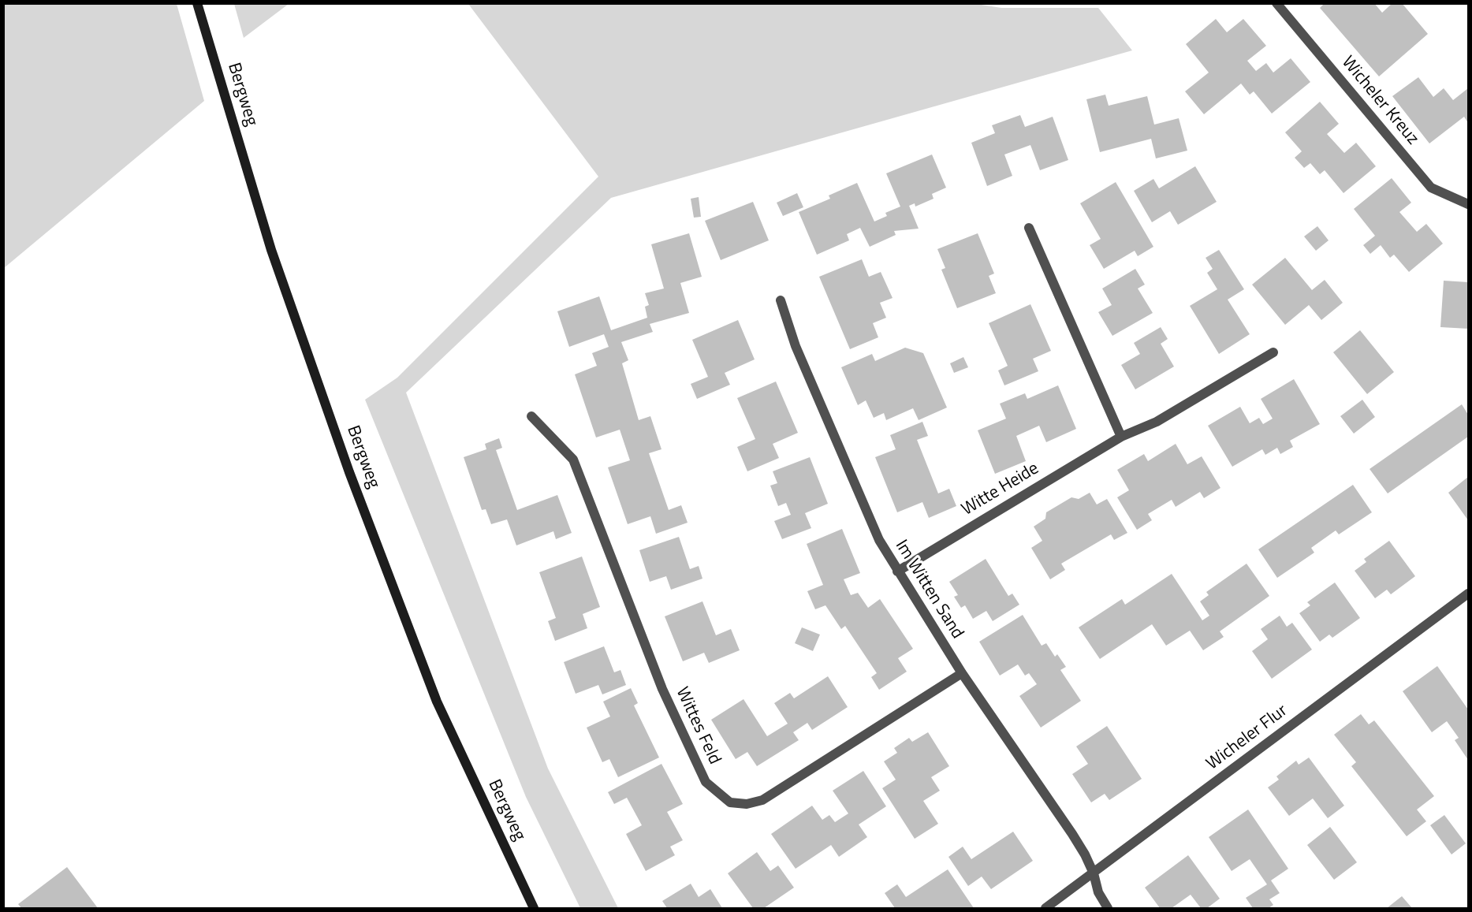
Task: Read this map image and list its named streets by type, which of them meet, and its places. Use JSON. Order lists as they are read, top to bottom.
{
  "streets": {
    "main road": ["Bergweg"],
    "street": [
      "Wicheler Kreuz",
      "Witte Heide",
      "Im Witten Sand",
      "Wittes Feld",
      "Wicheler Flur"
    ]
  },
  "crossings": [
    ["Witte Heide", "Im Witten Sand"],
    ["Im Witten Sand", "Wittes Feld"],
    ["Im Witten Sand", "Wicheler Flur"]
  ]
}
